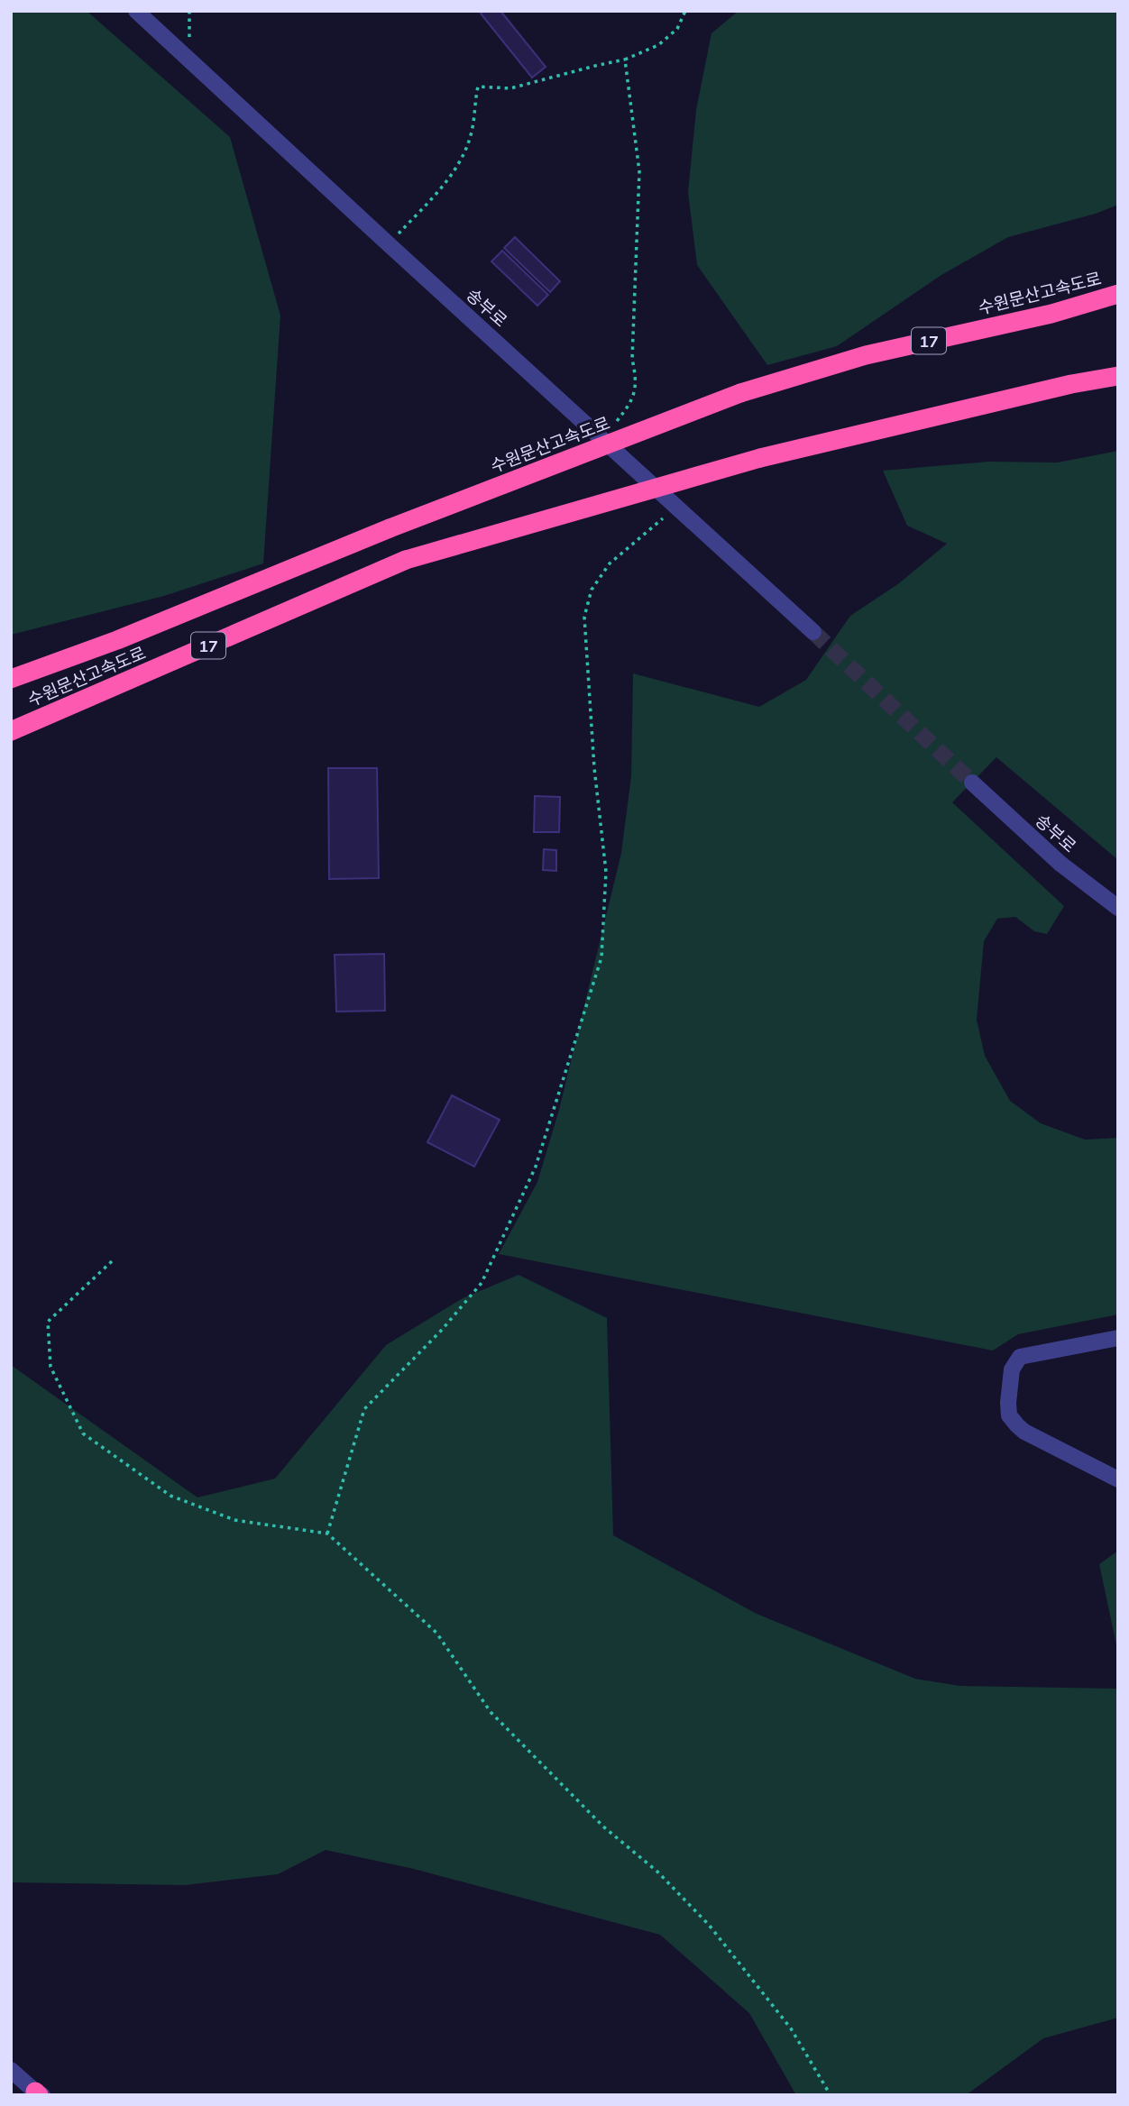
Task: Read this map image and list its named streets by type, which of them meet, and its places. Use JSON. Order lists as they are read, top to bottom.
{
  "streets": {
    "highway": ["수원문산고속도로", "17"],
    "street": ["송부로"]
  }
}
